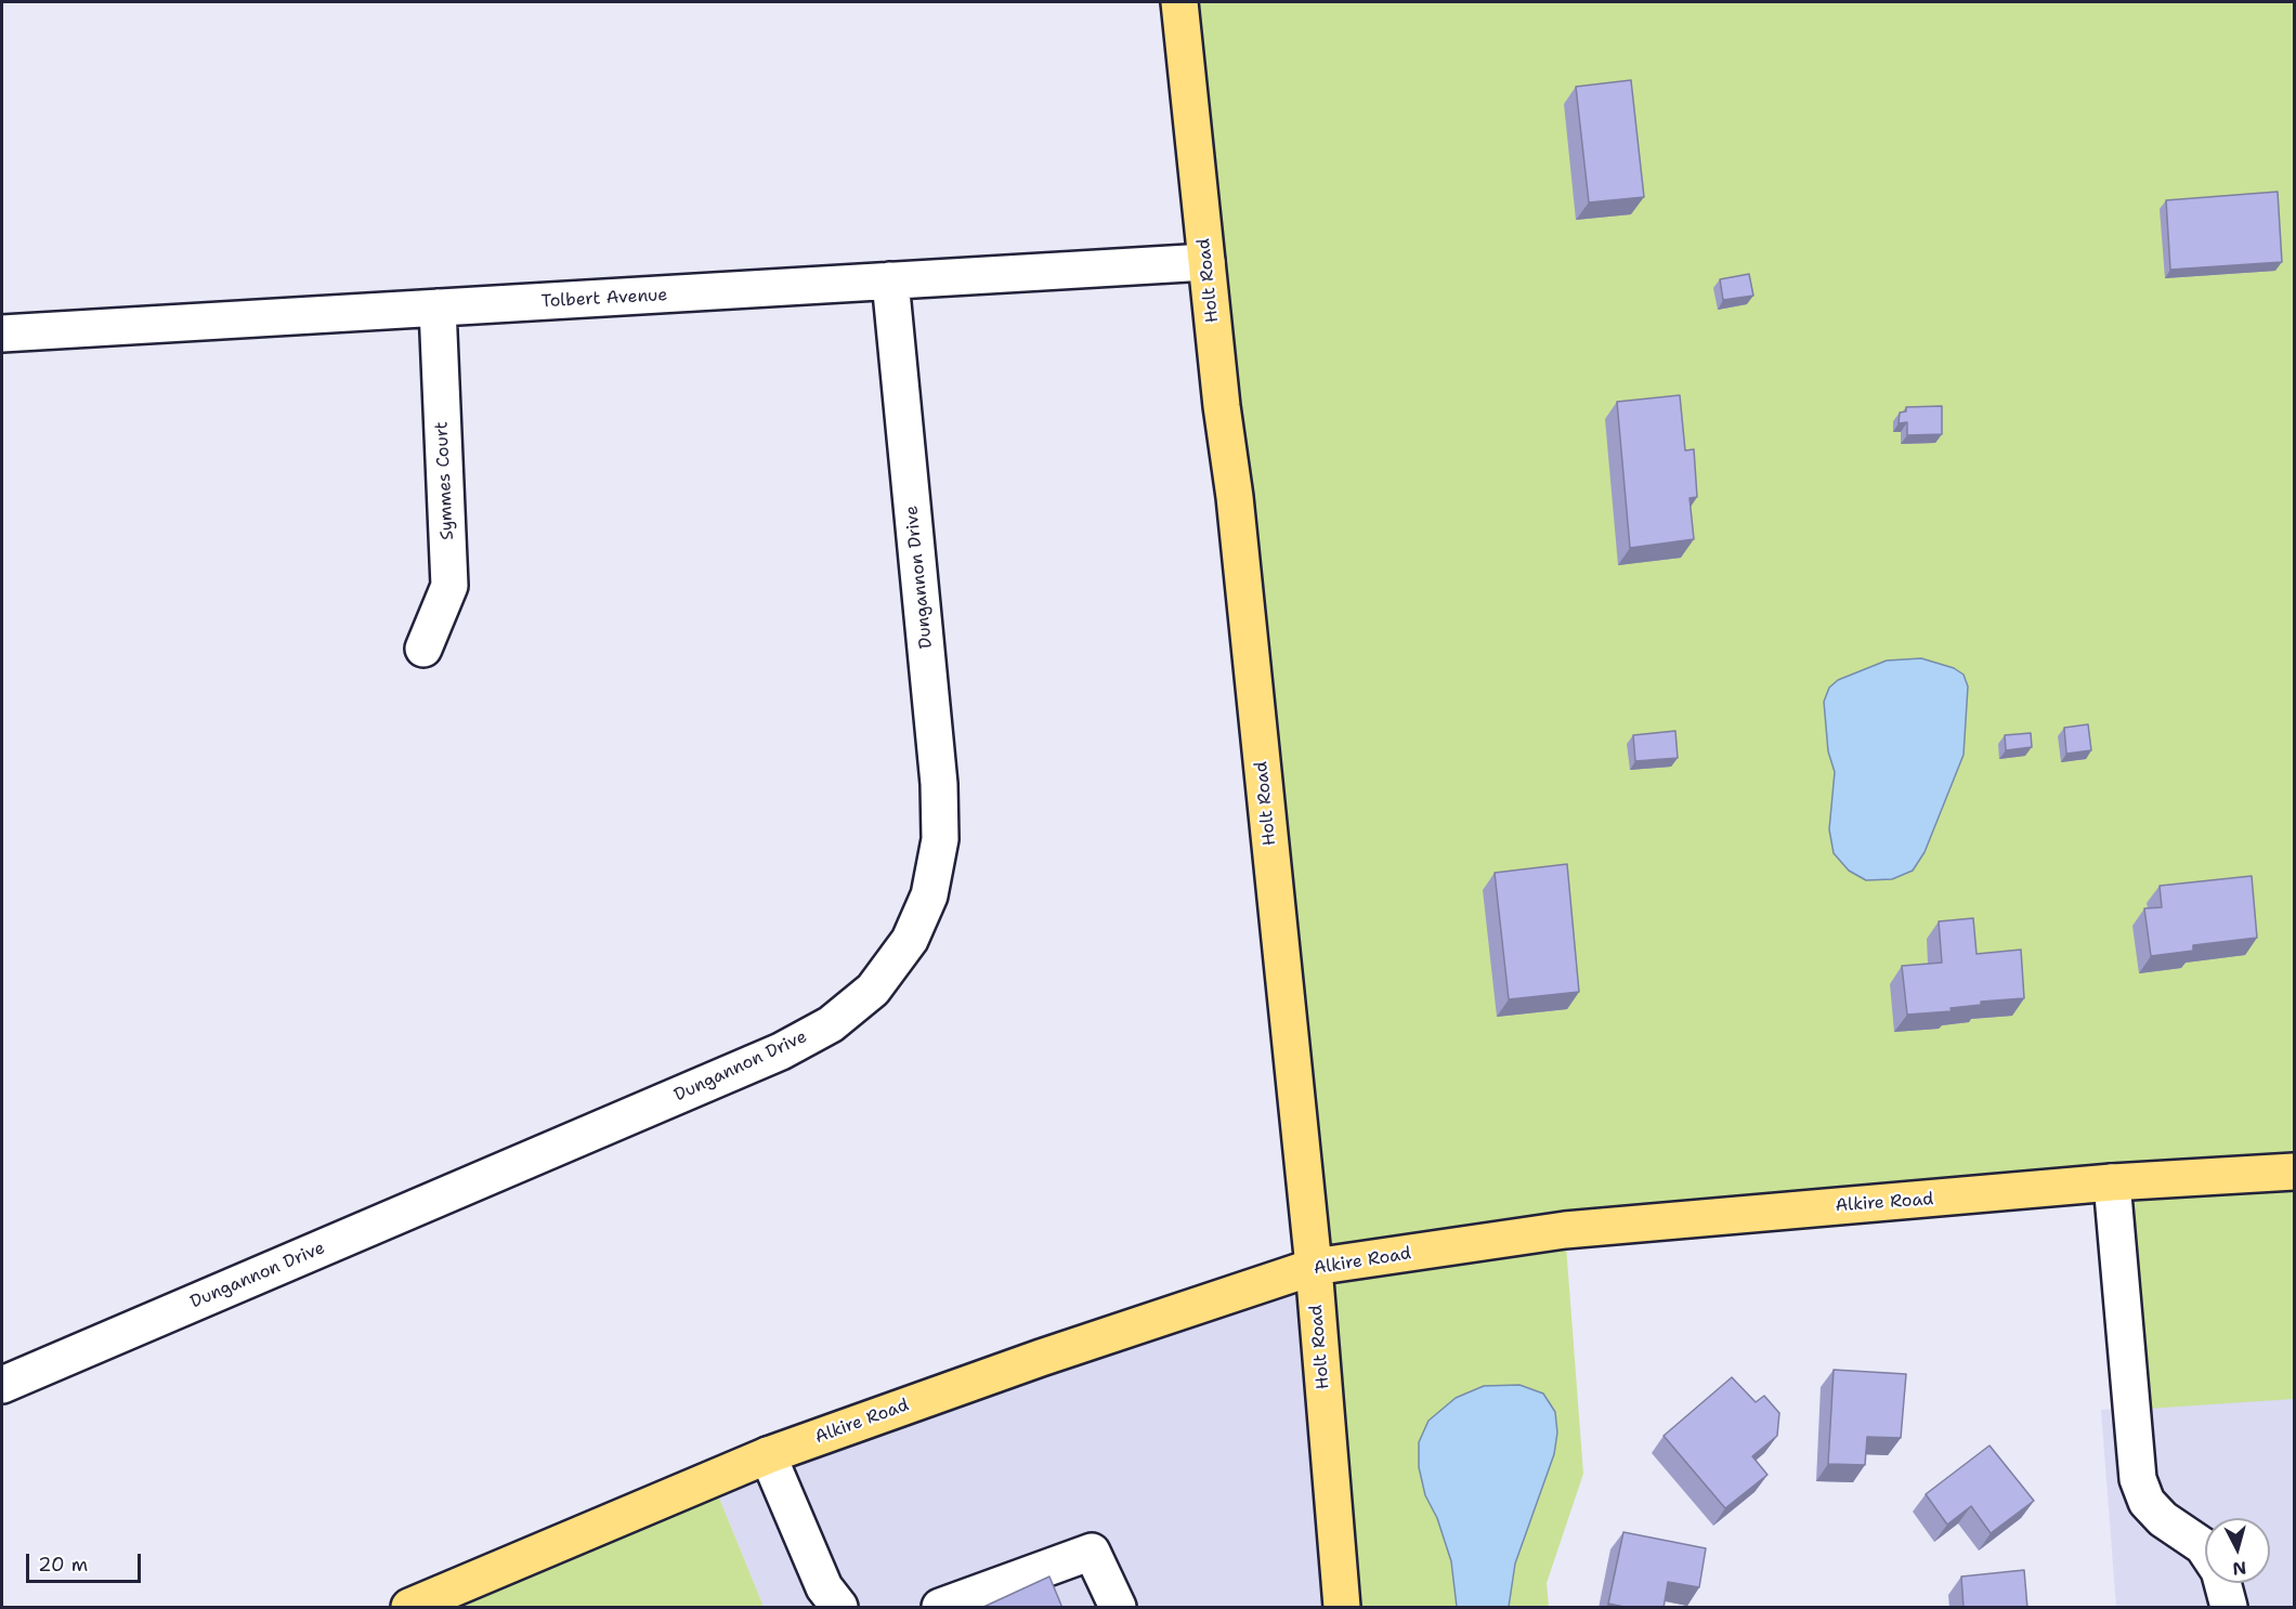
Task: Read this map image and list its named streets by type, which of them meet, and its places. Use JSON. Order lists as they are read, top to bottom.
{
  "streets": {
    "main road": ["Holt Road", "Alkire Road"],
    "street": ["Tolbert Avenue", "Symmes Court", "Dungannon Drive"]
  },
  "crossings": [
    ["Holt Road", "Tolbert Avenue"],
    ["Holt Road", "Alkire Road"],
    ["Tolbert Avenue", "Symmes Court"],
    ["Tolbert Avenue", "Dungannon Drive"]
  ],
  "scale_bar": "20 m",
  "north": "bottom"
}
